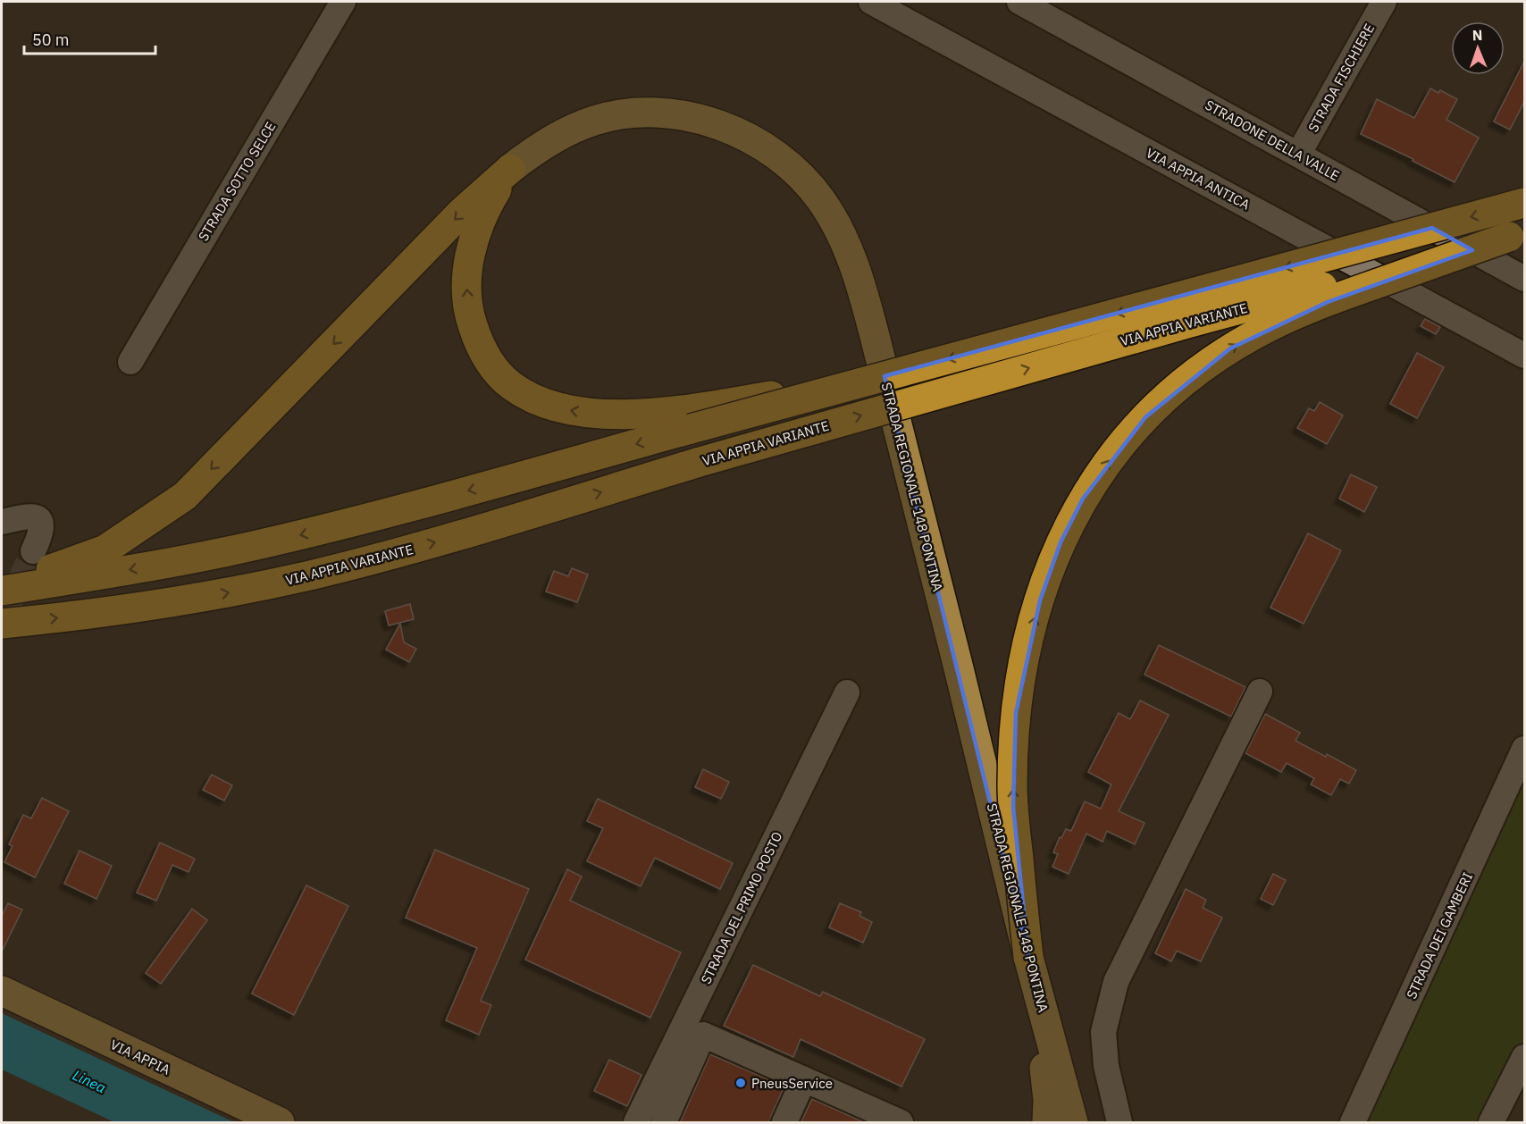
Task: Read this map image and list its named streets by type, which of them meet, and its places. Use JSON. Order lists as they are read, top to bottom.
{
  "streets": {
    "highway": ["VIA APPIA VARIANTE"],
    "main road": ["STRADA REGIONALE 148 PONTINA", "VIA APPIA"],
    "street": [
      "STRADA FISCHIERE",
      "STRADONE DELLA VALLE",
      "VIA APPIA ANTICA",
      "STRADA SOTTO SELCE",
      "STRADA DEL PRIMO POSTO",
      "STRADA DEI GAMBERI"
    ]
  },
  "crossings": [
    ["STRADA FISCHIERE", "STRADONE DELLA VALLE"]
  ],
  "water": ["Linea"],
  "places": ["PneusService"],
  "scale_bar": "50 m",
  "north": "top"
}
